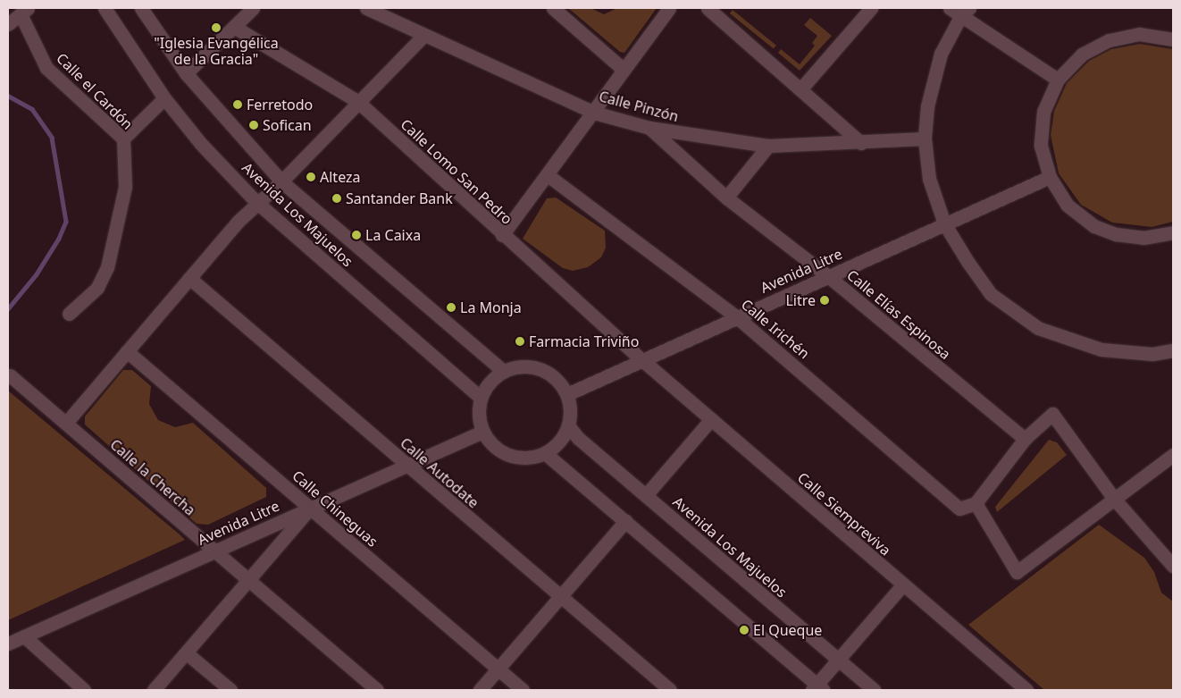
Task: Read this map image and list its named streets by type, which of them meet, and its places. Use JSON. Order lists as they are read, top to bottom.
{
  "streets": {
    "street": [
      "Calle el Cardón",
      "Calle Pinzón",
      "Calle Lomo San Pedro",
      "Avenida Los Majuelos",
      "Avenida Litre",
      "Calle Elías Espinosa",
      "Calle Irichén",
      "Calle Autodate",
      "Calle la Chercha",
      "Calle Chineguas",
      "Calle Siempreviva"
    ]
  },
  "crossings": [
    ["Calle Pinzón", "Calle Elías Espinosa"],
    ["Calle Lomo San Pedro", "Avenida Litre"],
    ["Calle Lomo San Pedro", "Calle Siempreviva"],
    ["Avenida Los Majuelos", "Avenida Litre"],
    ["Avenida Litre", "Calle Elías Espinosa"],
    ["Avenida Litre", "Calle Irichén"],
    ["Avenida Litre", "Calle Autodate"],
    ["Avenida Litre", "Calle la Chercha"],
    ["Avenida Litre", "Calle Chineguas"],
    ["Avenida Litre", "Calle Siempreviva"]
  ],
  "places": [
    "\"Iglesia Evangélica de la Gracia\"",
    "Ferretodo",
    "Sofican",
    "Alteza",
    "Santander Bank",
    "La Caixa",
    "Litre",
    "La Monja",
    "Farmacia Triviño",
    "El Queque"
  ]
}
